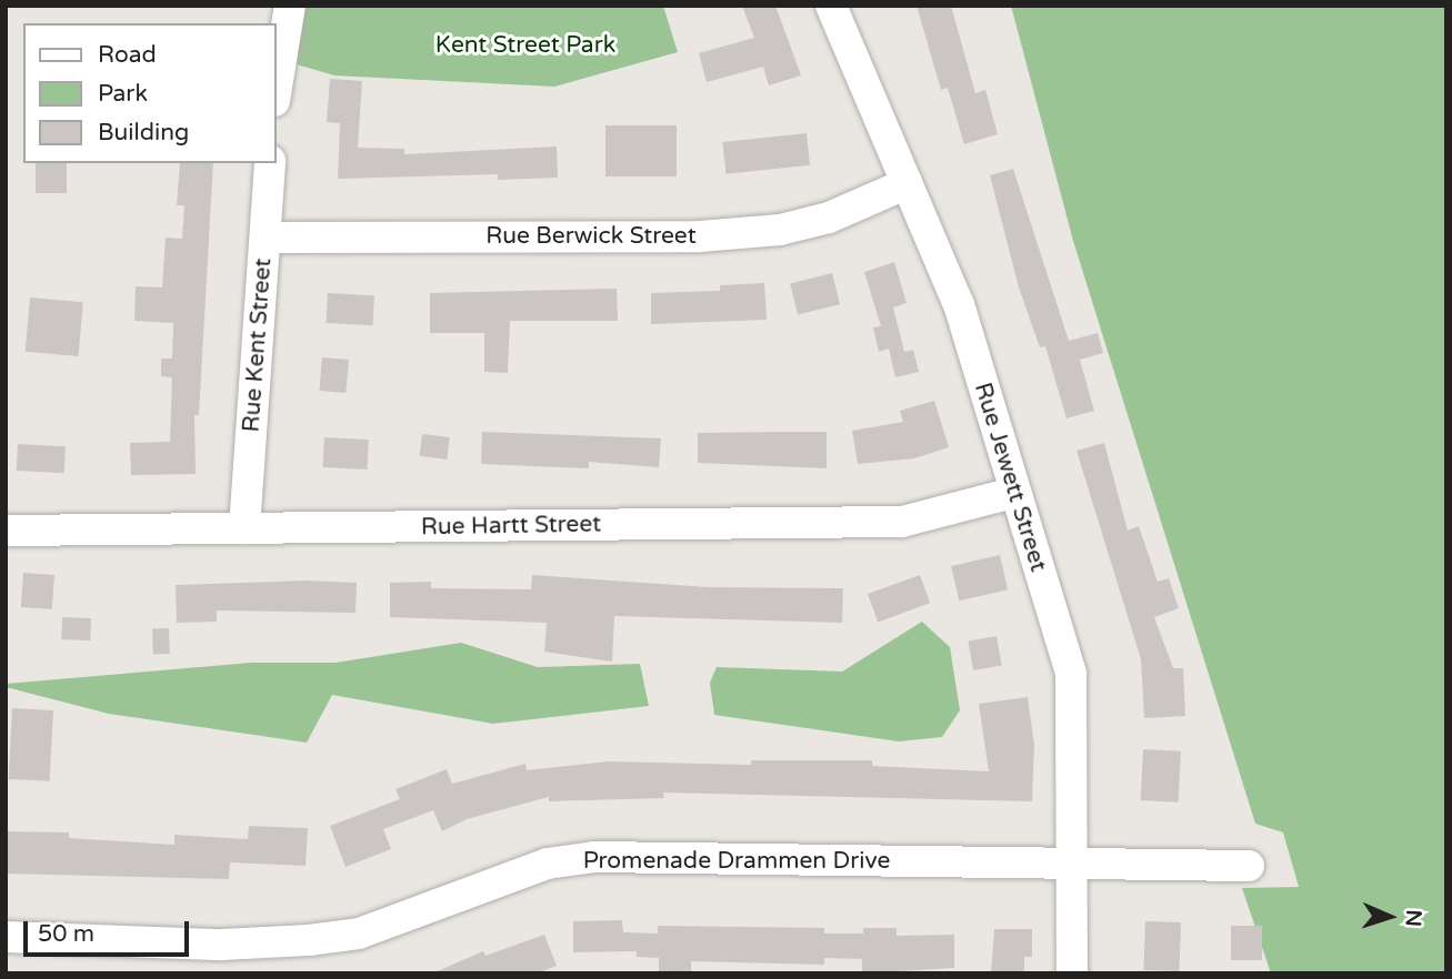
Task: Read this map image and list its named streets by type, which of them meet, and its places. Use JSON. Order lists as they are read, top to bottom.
{
  "streets": {
    "street": [
      "Rue Berwick Street",
      "Rue Kent Street",
      "Rue Jewett Street",
      "Rue Hartt Street",
      "Promenade Drammen Drive"
    ]
  },
  "crossings": [
    ["Rue Berwick Street", "Rue Kent Street"],
    ["Rue Berwick Street", "Rue Jewett Street"],
    ["Rue Kent Street", "Rue Hartt Street"],
    ["Rue Jewett Street", "Rue Hartt Street"],
    ["Rue Jewett Street", "Promenade Drammen Drive"]
  ],
  "parks": ["Kent Street Park"],
  "legend": ["Road", "Park", "Building"],
  "scale_bar": "50 m",
  "north": "right"
}
